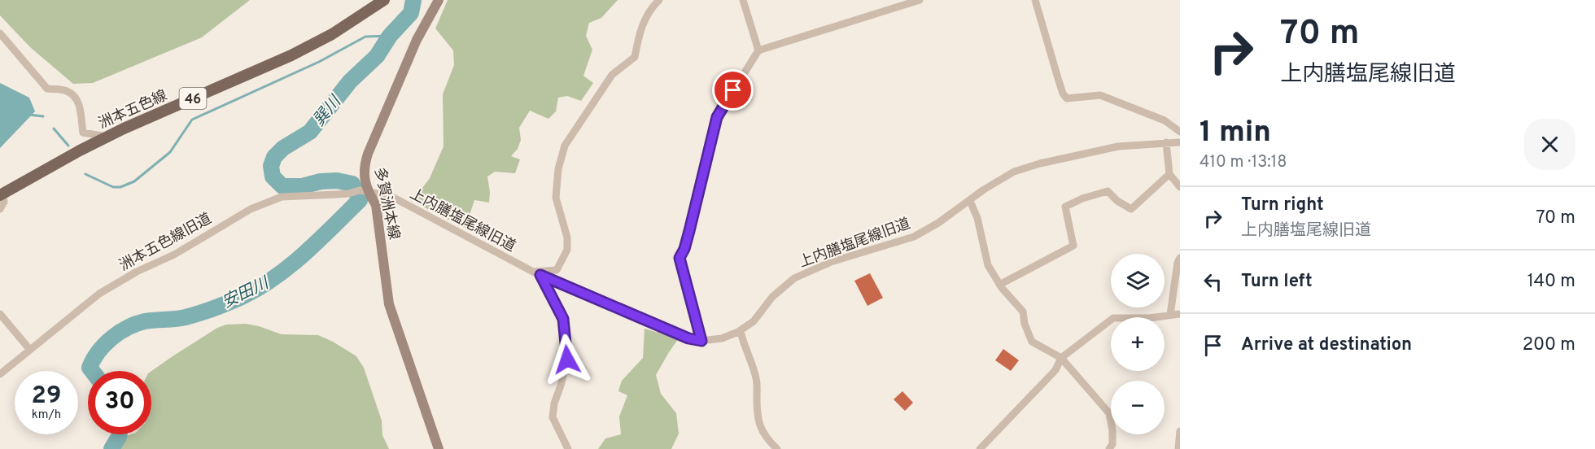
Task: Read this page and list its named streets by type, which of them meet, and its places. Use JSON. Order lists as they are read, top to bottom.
{
  "streets": {
    "main road": ["46", "洲本五色線", "多賀洲本線"],
    "street": ["上内膳塩尾線旧道", "洲本五色線旧道"]
  },
  "crossings": [
    ["多賀洲本線", "上内膳塩尾線旧道"],
    ["多賀洲本線", "洲本五色線旧道"],
    ["上内膳塩尾線旧道", "洲本五色線旧道"]
  ],
  "water": ["巽川", "安田川"],
  "page": {
    "turn": ["70 m", "上内膳塩尾線旧道"],
    "heading": ["1 min", "410 m · 13:18"],
    "list": [
      {
        "name": "Turn right",
        "note": "上内膳塩尾線旧道",
        "value": "70 m"
      },
      {
        "name": "Turn left",
        "value": "140 m"
      },
      {
        "name": "Arrive at destination",
        "value": "200 m"
      }
    ],
    "map_buttons": ["+", "−"],
    "speed": "29 km/h",
    "limit": "30"
  }
}
